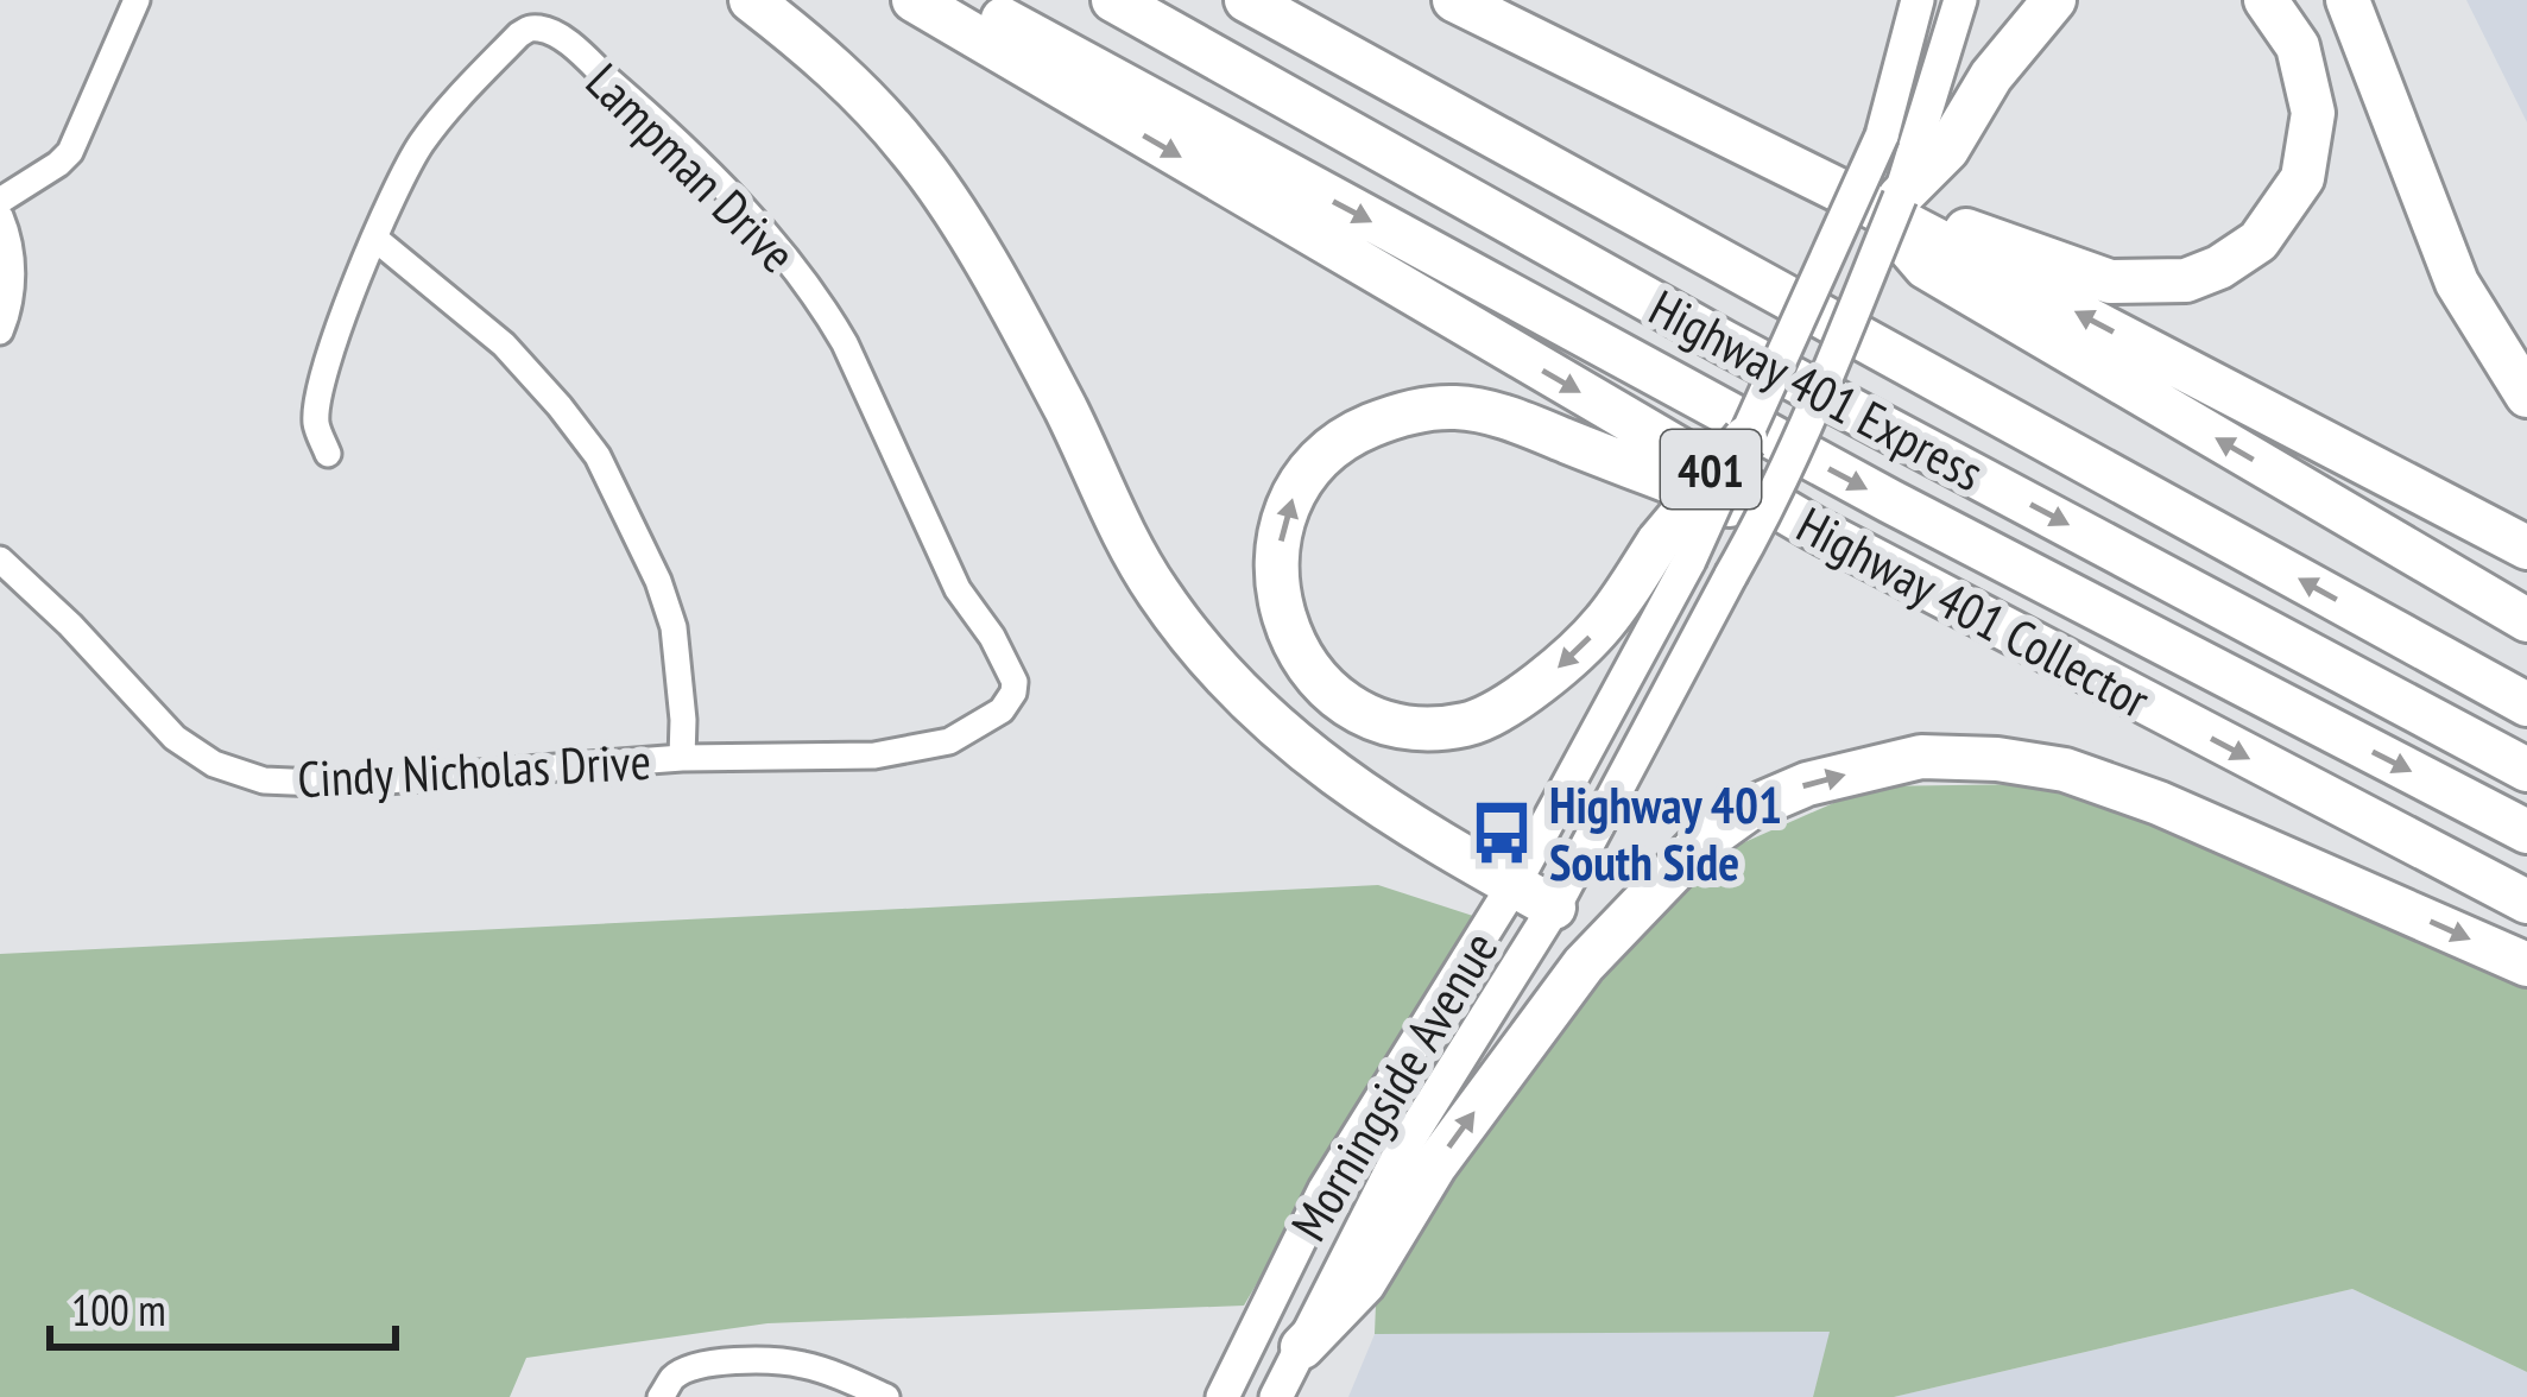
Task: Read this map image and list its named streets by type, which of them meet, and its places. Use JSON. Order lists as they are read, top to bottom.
{
  "streets": {
    "highway": ["Highway 401 Express", "401", "Highway 401 Collector"],
    "main road": ["Morningside Avenue"],
    "street": ["Lampman Drive", "Cindy Nicholas Drive"]
  },
  "crossings": [
    ["Lampman Drive", "Cindy Nicholas Drive"]
  ],
  "places": {
    "bus stop": ["Highway 401 South Side"]
  },
  "scale_bar": "100 m"
}
